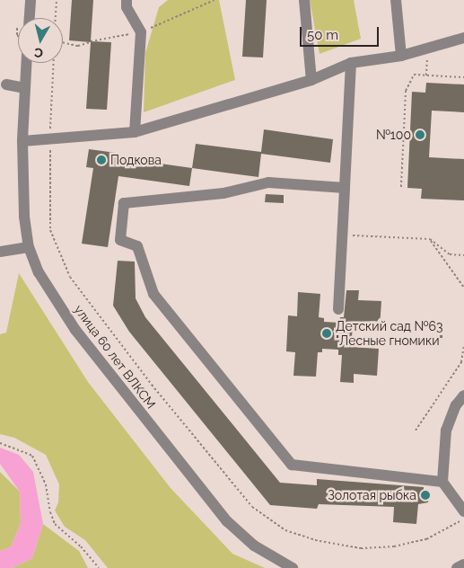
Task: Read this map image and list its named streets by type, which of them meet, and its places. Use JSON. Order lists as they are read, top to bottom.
{
  "streets": {
    "street": ["улица 60 лет ВЛКСМ"]
  },
  "places": [
    "№100",
    "Подкова",
    "Детский сад №63 \"Лесные гномики\"",
    "Золотая рыбка"
  ],
  "scale_bar": "50 m",
  "north": "bottom"
}
